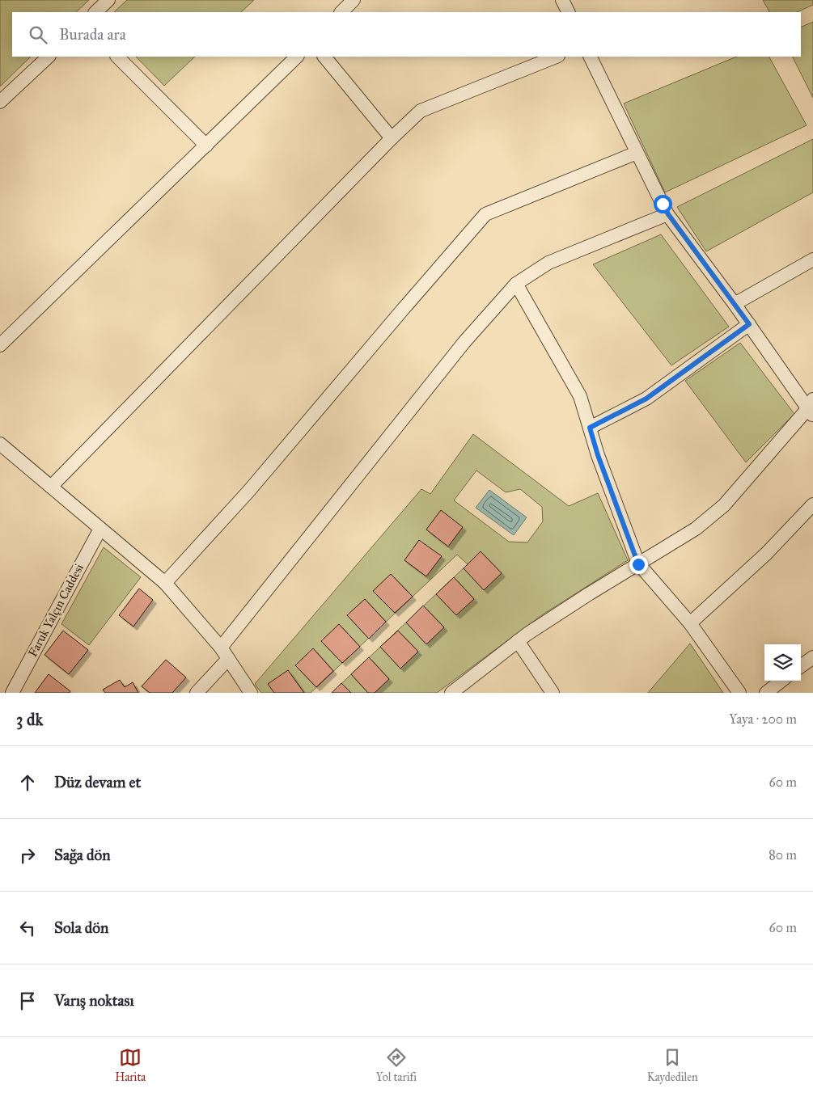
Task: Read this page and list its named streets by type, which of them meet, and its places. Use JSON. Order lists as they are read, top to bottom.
{
  "streets": {
    "street": ["Faruk Yalçın Caddesi"]
  },
  "page": {
    "search": "Burada ara",
    "heading": ["3 dk", "Yaya · 200 m"],
    "list": [
      ["Düz devam et", "60 m"],
      ["Sağa dön", "80 m"],
      ["Sola dön", "60 m"],
      "Varış noktası"
    ],
    "nav": ["Harita", "Yol tarifi", "Kaydedilen"]
  }
}
